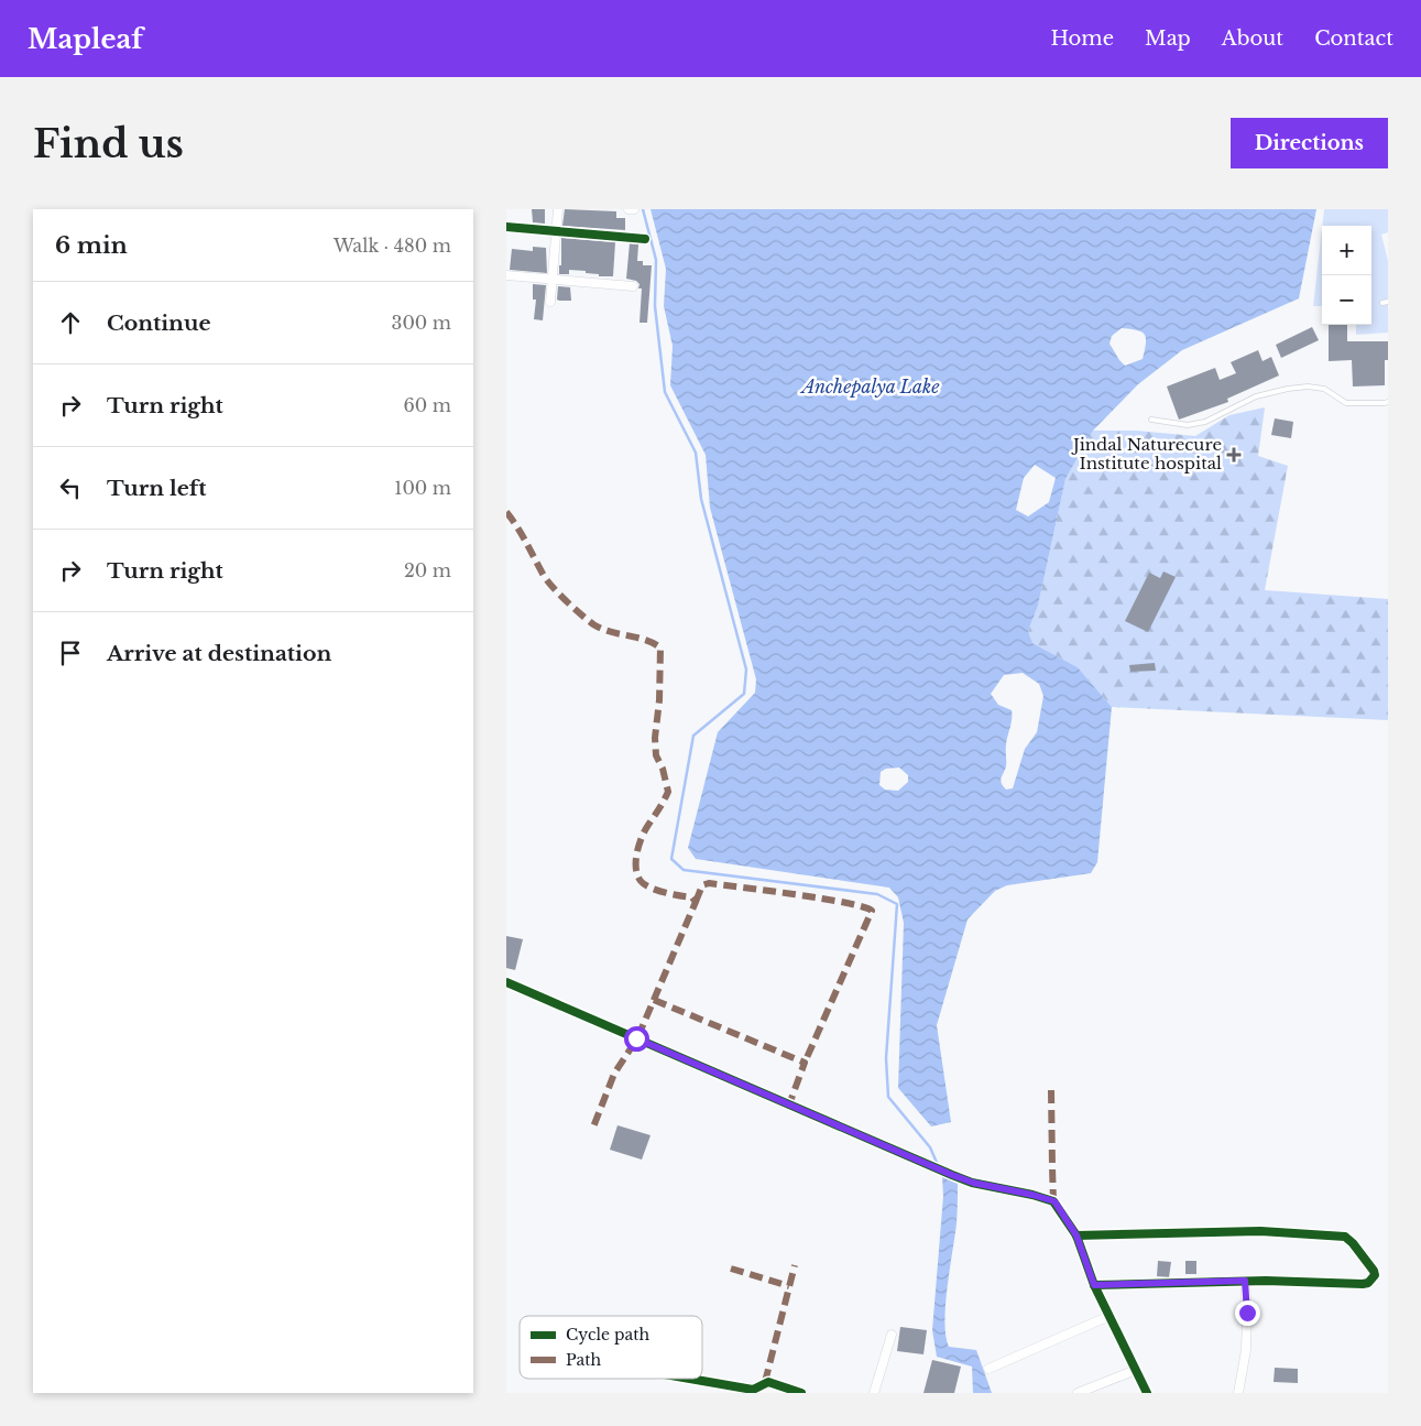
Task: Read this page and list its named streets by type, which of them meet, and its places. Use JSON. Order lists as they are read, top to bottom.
{
  "water": ["Anchepalya Lake"],
  "places": {
    "health": ["Jindal Naturecure Institute hospital"]
  },
  "legend": ["Cycle path", "Path"],
  "page": {
    "header": "Mapleaf",
    "nav": [
      "Home",
      "Map",
      "About",
      "Contact"
    ],
    "buttons": "Directions",
    "title": "Find us",
    "heading": ["6 min", "Walk · 480 m"],
    "map_buttons": ["+", "−"],
    "list": [
      ["Continue", "300 m"],
      ["Turn right", "60 m"],
      ["Turn left", "100 m"],
      ["Turn right", "20 m"],
      "Arrive at destination"
    ]
  }
}
